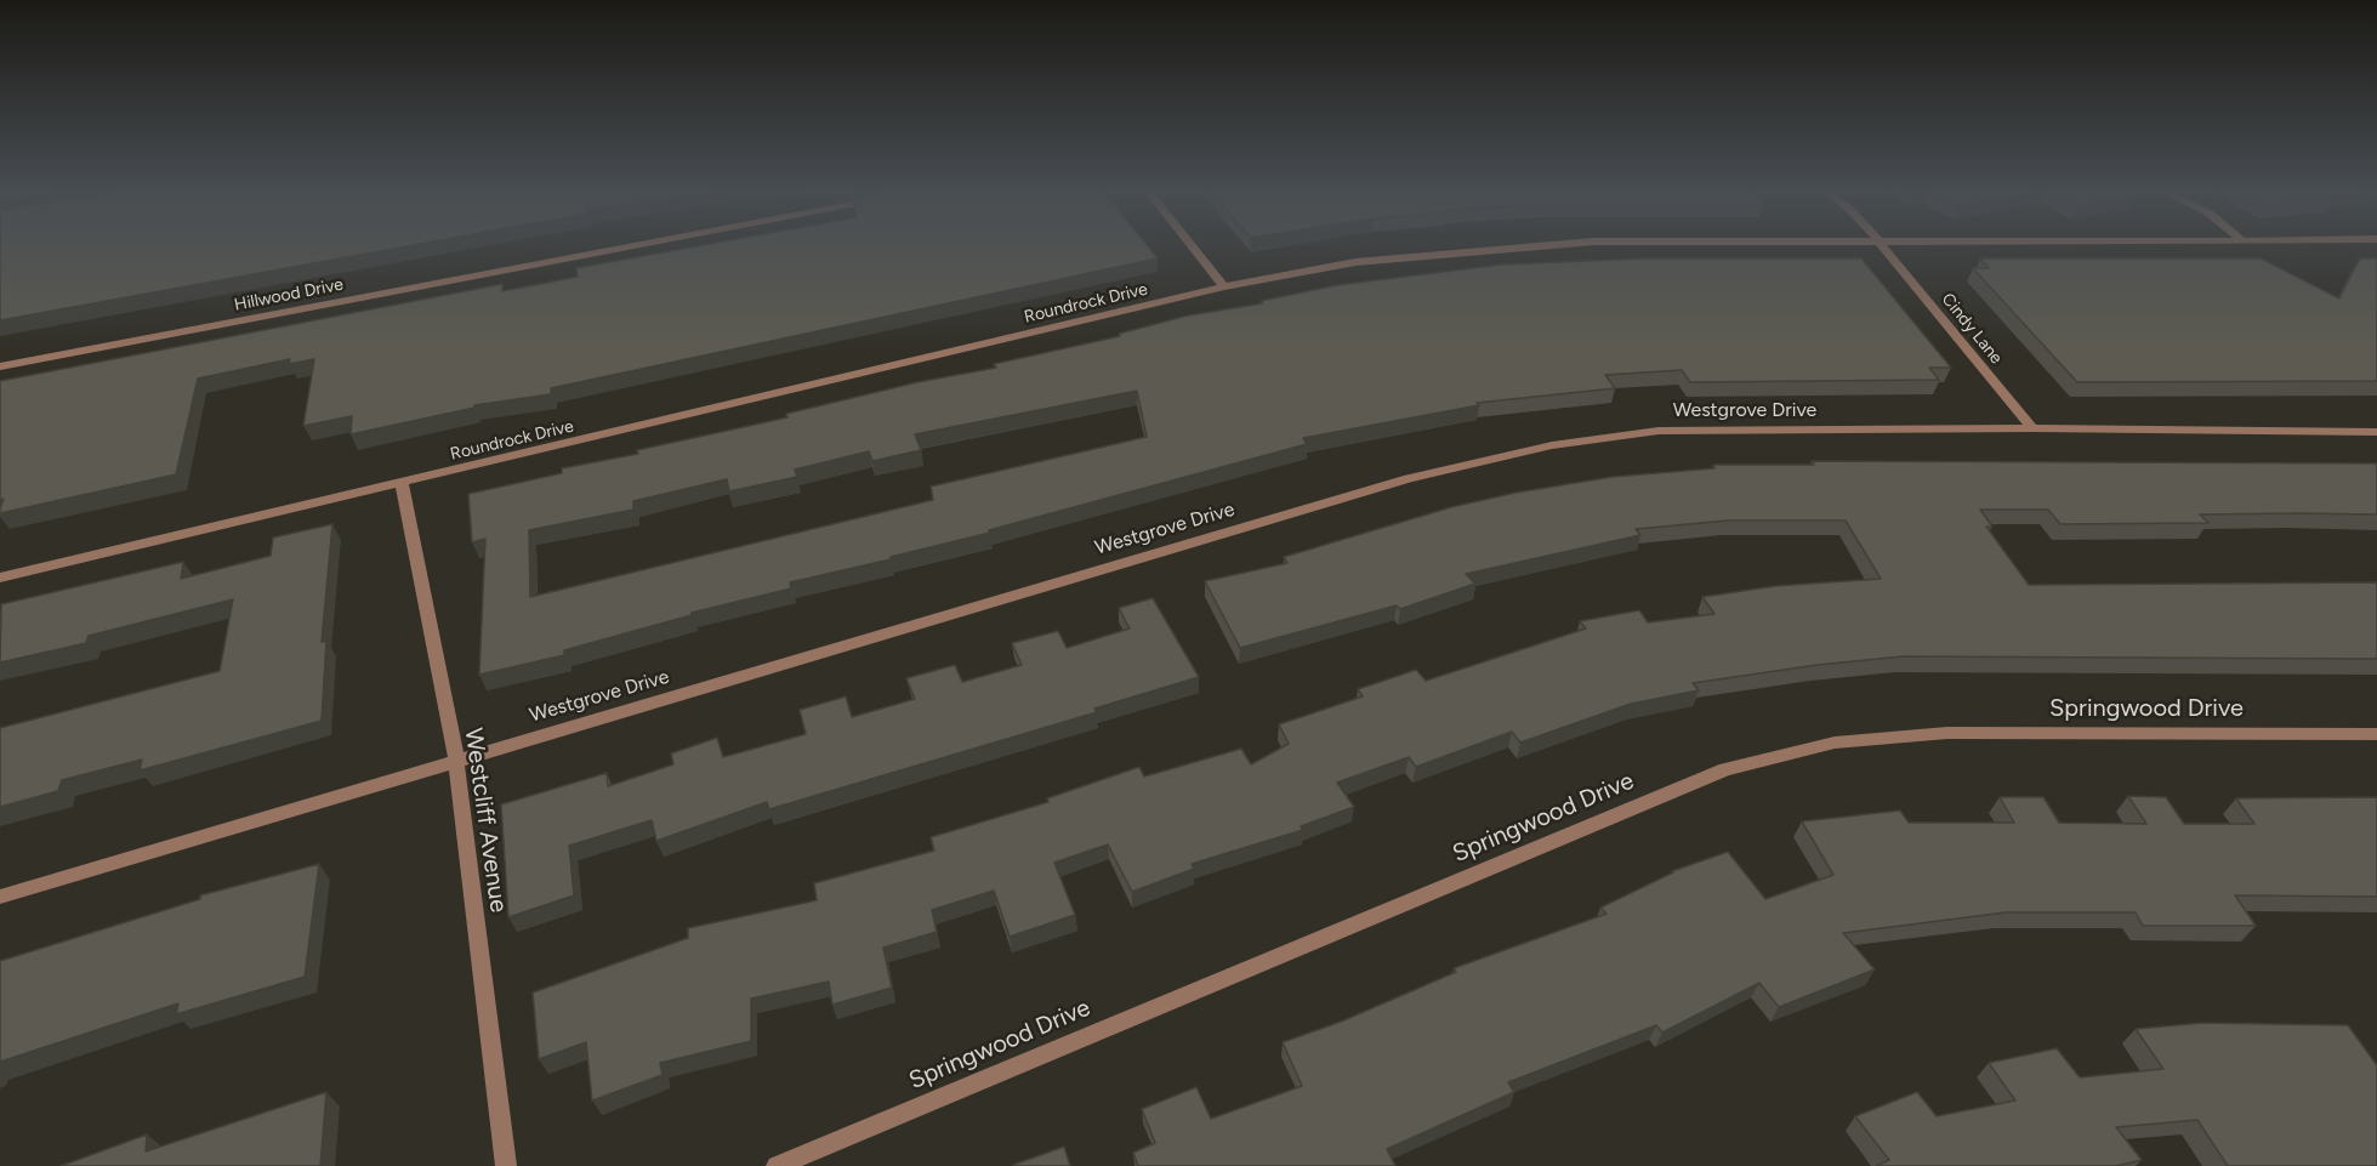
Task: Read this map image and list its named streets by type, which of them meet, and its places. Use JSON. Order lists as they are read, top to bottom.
{
  "streets": {
    "street": [
      "Hillwood Drive",
      "Roundrock Drive",
      "Cindy Lane",
      "Westgrove Drive",
      "Springwood Drive",
      "Westcliff Avenue"
    ]
  },
  "crossings": [
    ["Roundrock Drive", "Westcliff Avenue"],
    ["Cindy Lane", "Westgrove Drive"],
    ["Westgrove Drive", "Westcliff Avenue"]
  ]
}
